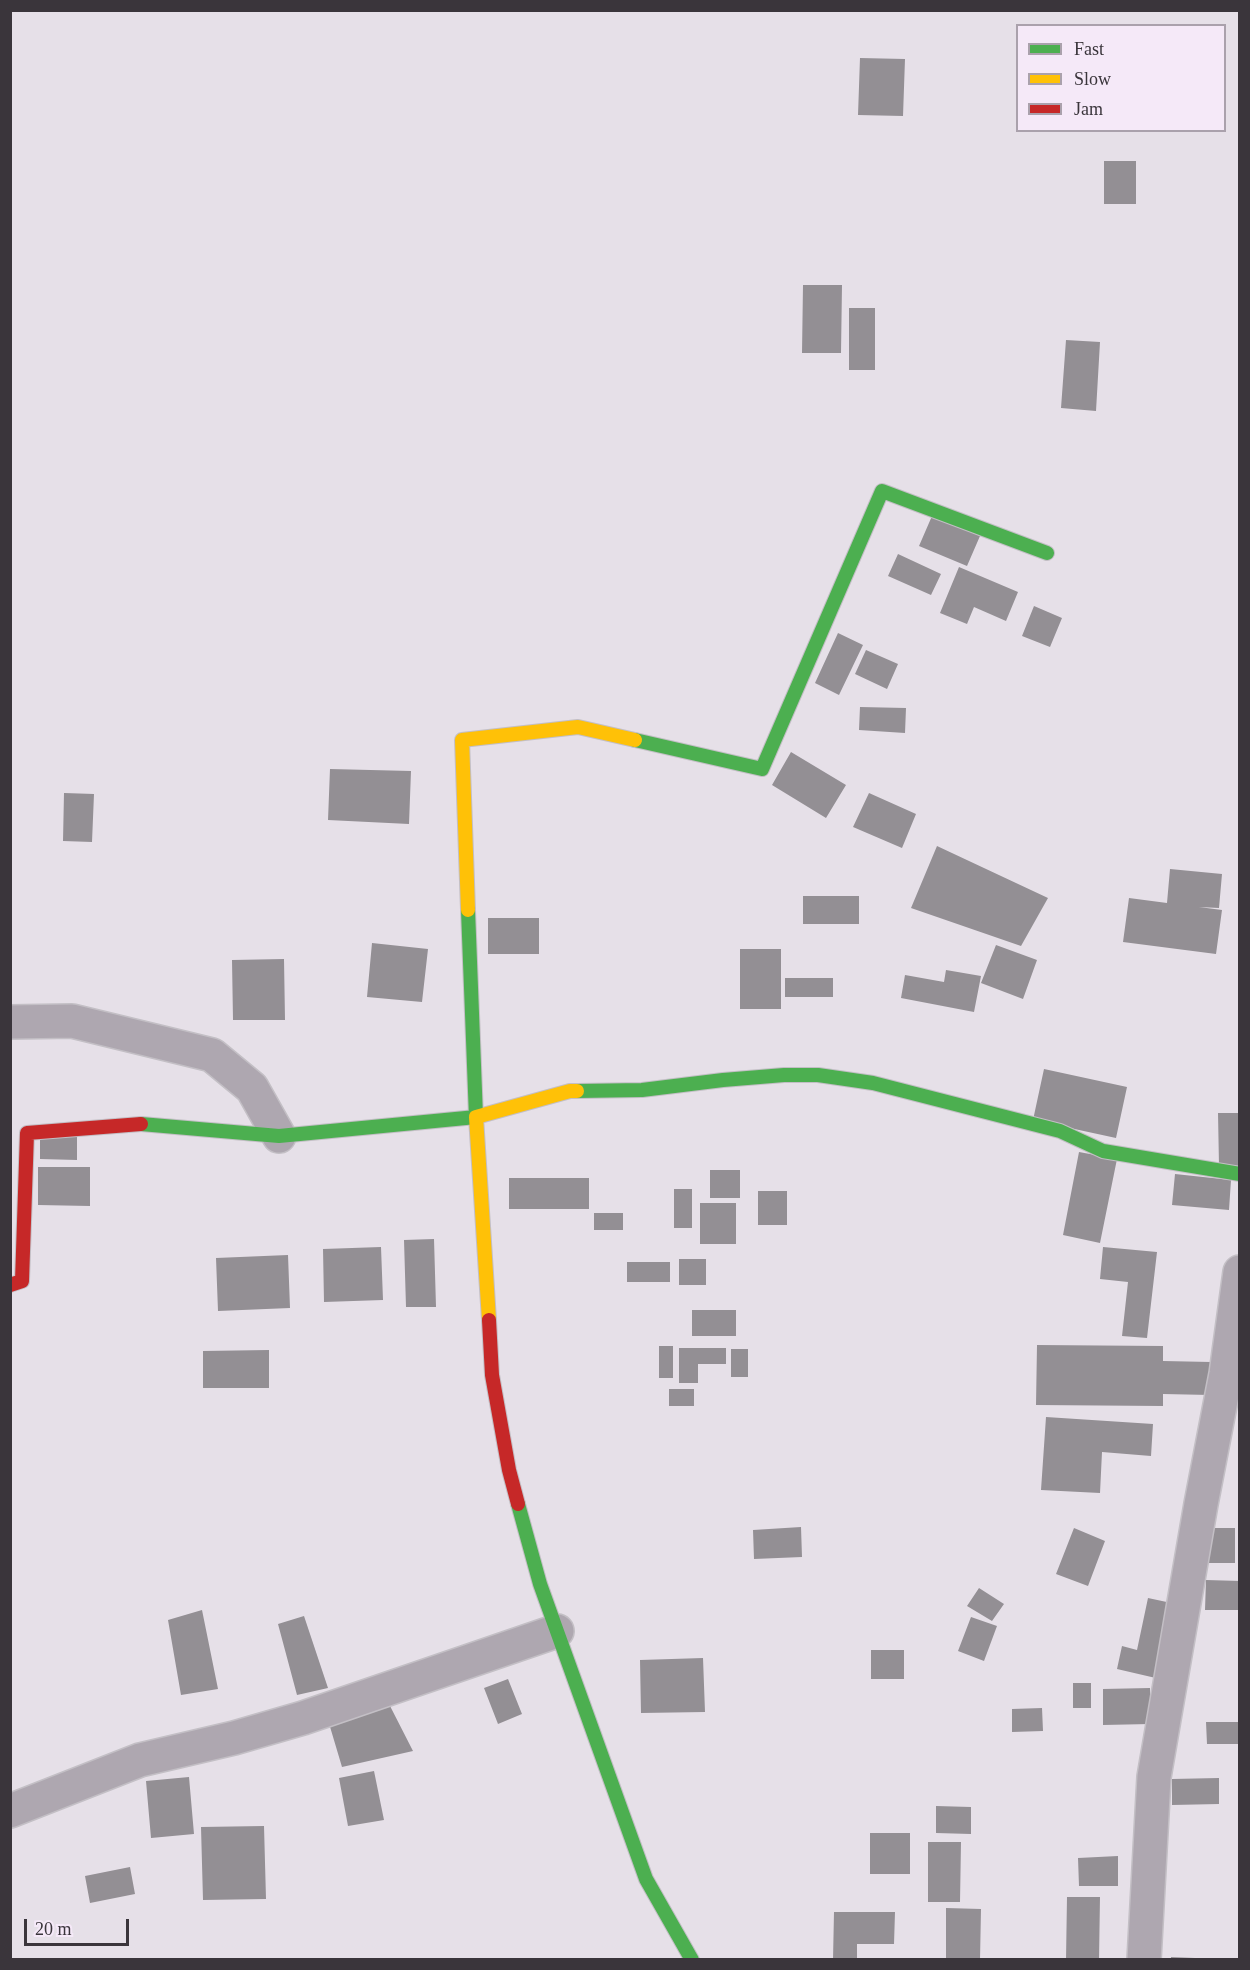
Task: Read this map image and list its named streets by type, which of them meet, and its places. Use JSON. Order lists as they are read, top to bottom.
{
  "legend": ["Fast", "Slow", "Jam"],
  "scale_bar": "20 m"
}
